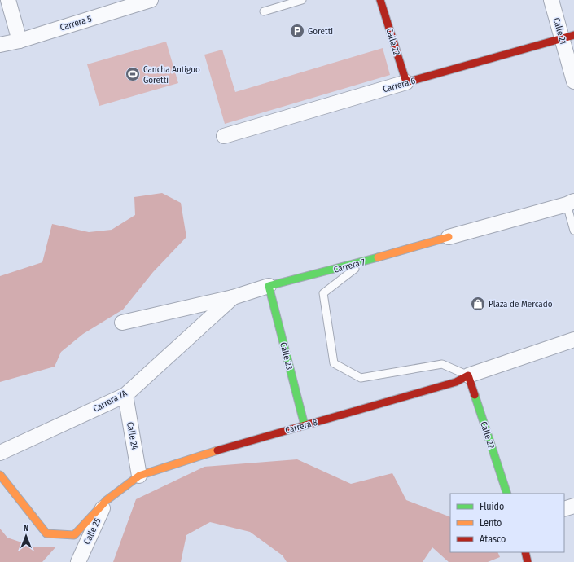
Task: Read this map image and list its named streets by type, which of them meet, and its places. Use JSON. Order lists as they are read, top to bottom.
{
  "streets": {
    "street": [
      "Carrera 5",
      "Calle 21",
      "Calle 22",
      "Carrera 6",
      "Carrera 7",
      "Calle 23",
      "Carrera 7A",
      "Carrera 8",
      "Calle 24",
      "Calle 25"
    ]
  },
  "crossings": [
    ["Calle 21", "Carrera 6"],
    ["Calle 22", "Carrera 6"],
    ["Calle 22", "Carrera 8"],
    ["Carrera 7", "Calle 23"],
    ["Carrera 7", "Carrera 7A"],
    ["Calle 23", "Carrera 8"],
    ["Carrera 7A", "Calle 24"],
    ["Carrera 8", "Calle 24"],
    ["Carrera 8", "Calle 25"]
  ],
  "places": {
    "parking": ["Goretti"],
    "sports": ["Cancha Antiguo Goretti"],
    "shop": ["Plaza de Mercado"]
  },
  "legend": ["Fluido", "Lento", "Atasco"],
  "north": "top"
}
